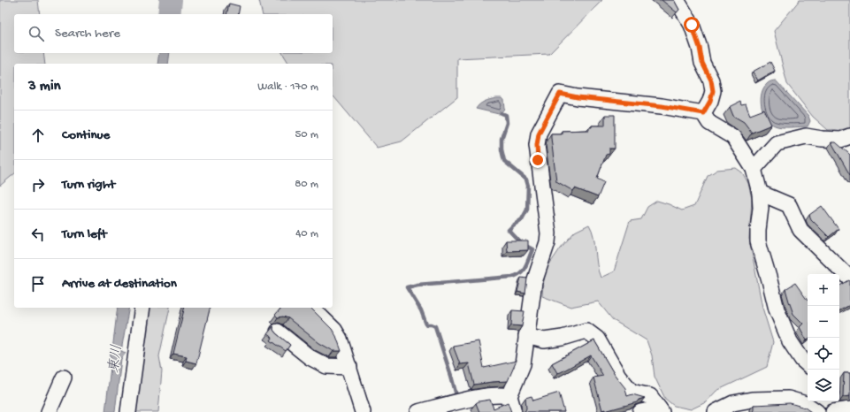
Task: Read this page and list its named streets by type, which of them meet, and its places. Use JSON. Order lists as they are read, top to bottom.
{
  "water": ["東川"],
  "page": {
    "search": "Search here",
    "heading": ["3 min", "Walk · 170 m"],
    "list": [
      ["Continue", "50 m"],
      ["Turn right", "80 m"],
      ["Turn left", "40 m"],
      "Arrive at destination"
    ],
    "map_buttons": ["+", "−"]
  }
}
